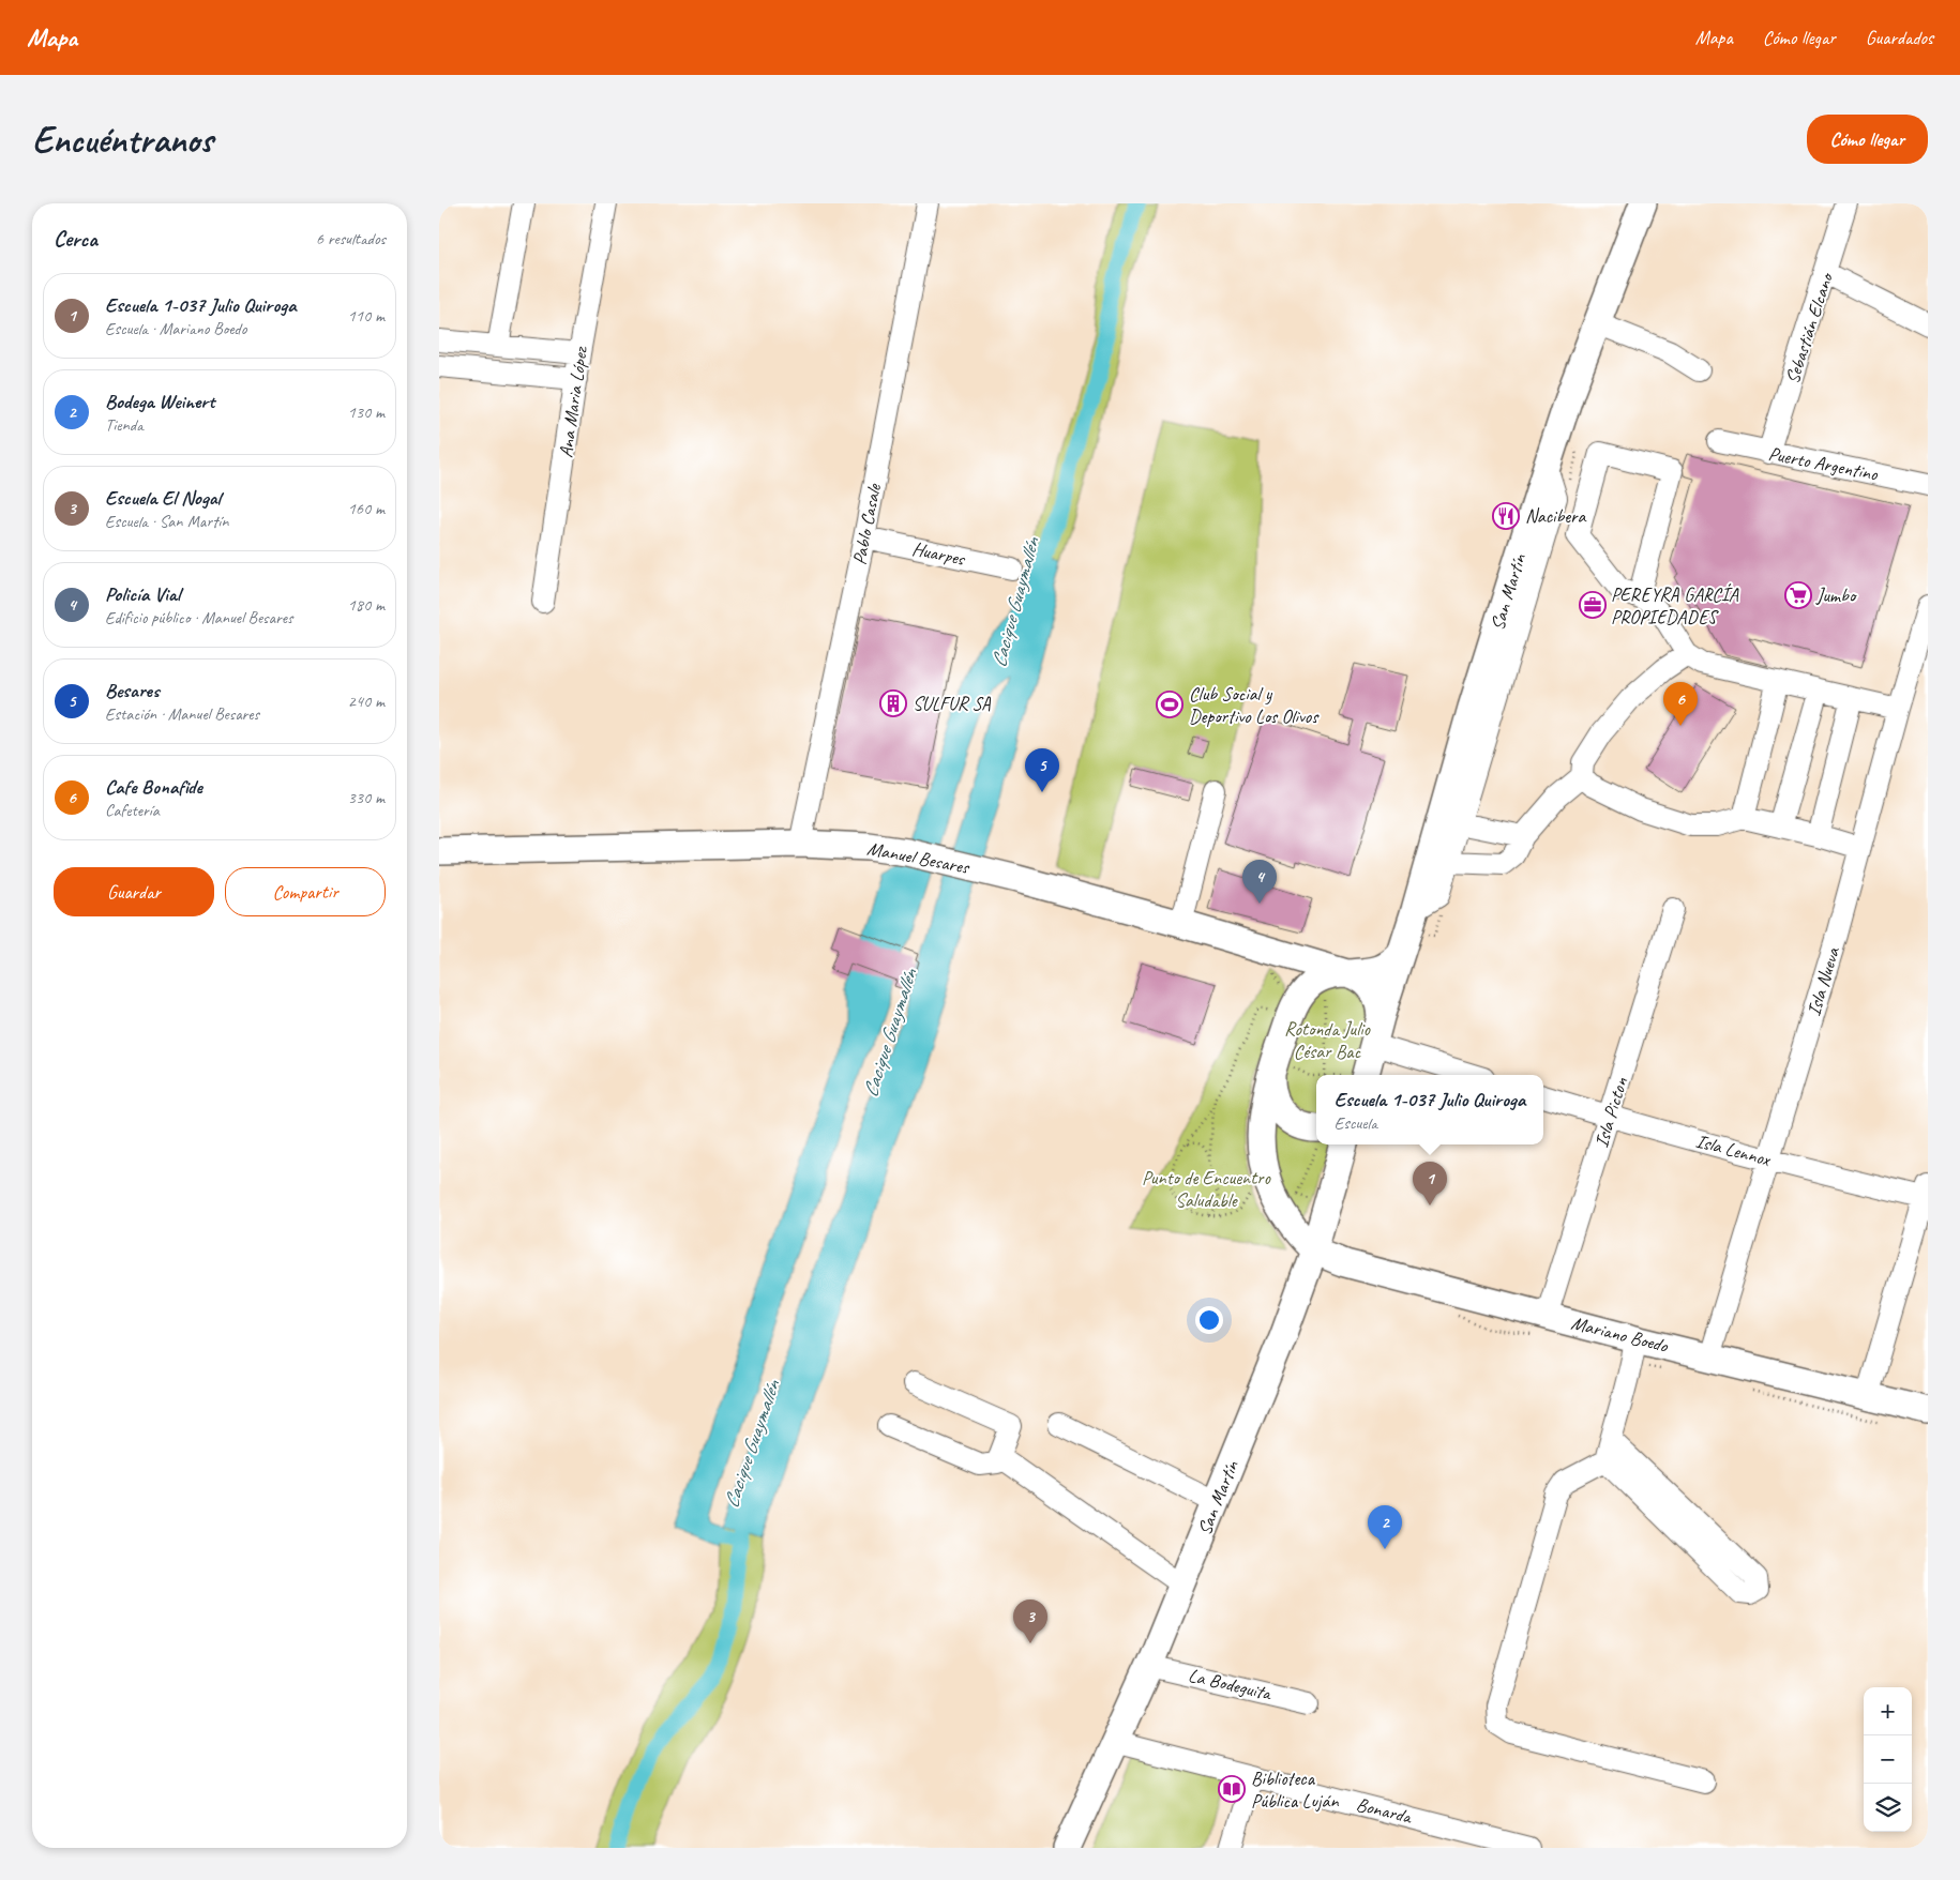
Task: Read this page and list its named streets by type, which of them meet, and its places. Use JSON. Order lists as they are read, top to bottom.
{
  "streets": {
    "main road": ["San Martín", "Manuel Besares", "Mariano Boedo"],
    "street": [
      "Sebastián Elcano",
      "Ana Maria López",
      "Puerto Argentino",
      "Pablo Casale",
      "Huarpes",
      "Isla Nueva",
      "Isla Picton",
      "Isla Lennox",
      "La Bodeguita",
      "Bonarda"
    ]
  },
  "crossings": [
    ["Sebastián Elcano", "Puerto Argentino"],
    ["Pablo Casale", "Huarpes"],
    ["Pablo Casale", "Manuel Besares"],
    ["San Martín", "Mariano Boedo"],
    ["San Martín", "La Bodeguita"],
    ["San Martín", "Bonarda"],
    ["Isla Nueva", "Isla Lennox"],
    ["Isla Nueva", "Mariano Boedo"],
    ["Isla Picton", "Isla Lennox"],
    ["Isla Picton", "Mariano Boedo"]
  ],
  "water": ["Cacique Guaymallén"],
  "parks": ["Rotonda Julio César Bac", "Punto de Encuentro Saludable"],
  "places": {
    "restaurant": ["Nacibera"],
    "supermarket": ["Jumbo"],
    "office": ["PEREYRA GARCÍA PROPIEDADES"],
    "building": ["SULFUR SA"],
    "sports": ["Club Social y Deportivo Los Olivos"],
    "library": ["Biblioteca Pública Luján"]
  },
  "page": {
    "header": "Mapa",
    "nav": ["Mapa", "Cómo llegar", "Guardados"],
    "buttons": [
      "Cómo llegar",
      ["Guardar", "Compartir"]
    ],
    "title": "Encuéntranos",
    "heading": ["Cerca", "6 resultados"],
    "list": [
      {
        "mark": "1",
        "name": "Escuela 1-037 Julio Quiroga",
        "note": "Escuela · Mariano Boedo",
        "value": "110 m"
      },
      {
        "mark": "2",
        "name": "Bodega Weinert",
        "note": "Tienda",
        "value": "130 m"
      },
      {
        "mark": "3",
        "name": "Escuela El Nogal",
        "note": "Escuela · San Martín",
        "value": "160 m"
      },
      {
        "mark": "4",
        "name": "Policía Vial",
        "note": "Edificio público · Manuel Besares",
        "value": "180 m"
      },
      {
        "mark": "5",
        "name": "Besares",
        "note": "Estación · Manuel Besares",
        "value": "240 m"
      },
      {
        "mark": "6",
        "name": "Cafe Bonafide",
        "note": "Cafetería",
        "value": "330 m"
      }
    ],
    "pins": [
      "6",
      "5",
      "4",
      "1",
      "2",
      "3"
    ],
    "popup": ["Escuela 1-037 Julio Quiroga", "Escuela"],
    "map_buttons": ["+", "−"]
  }
}
